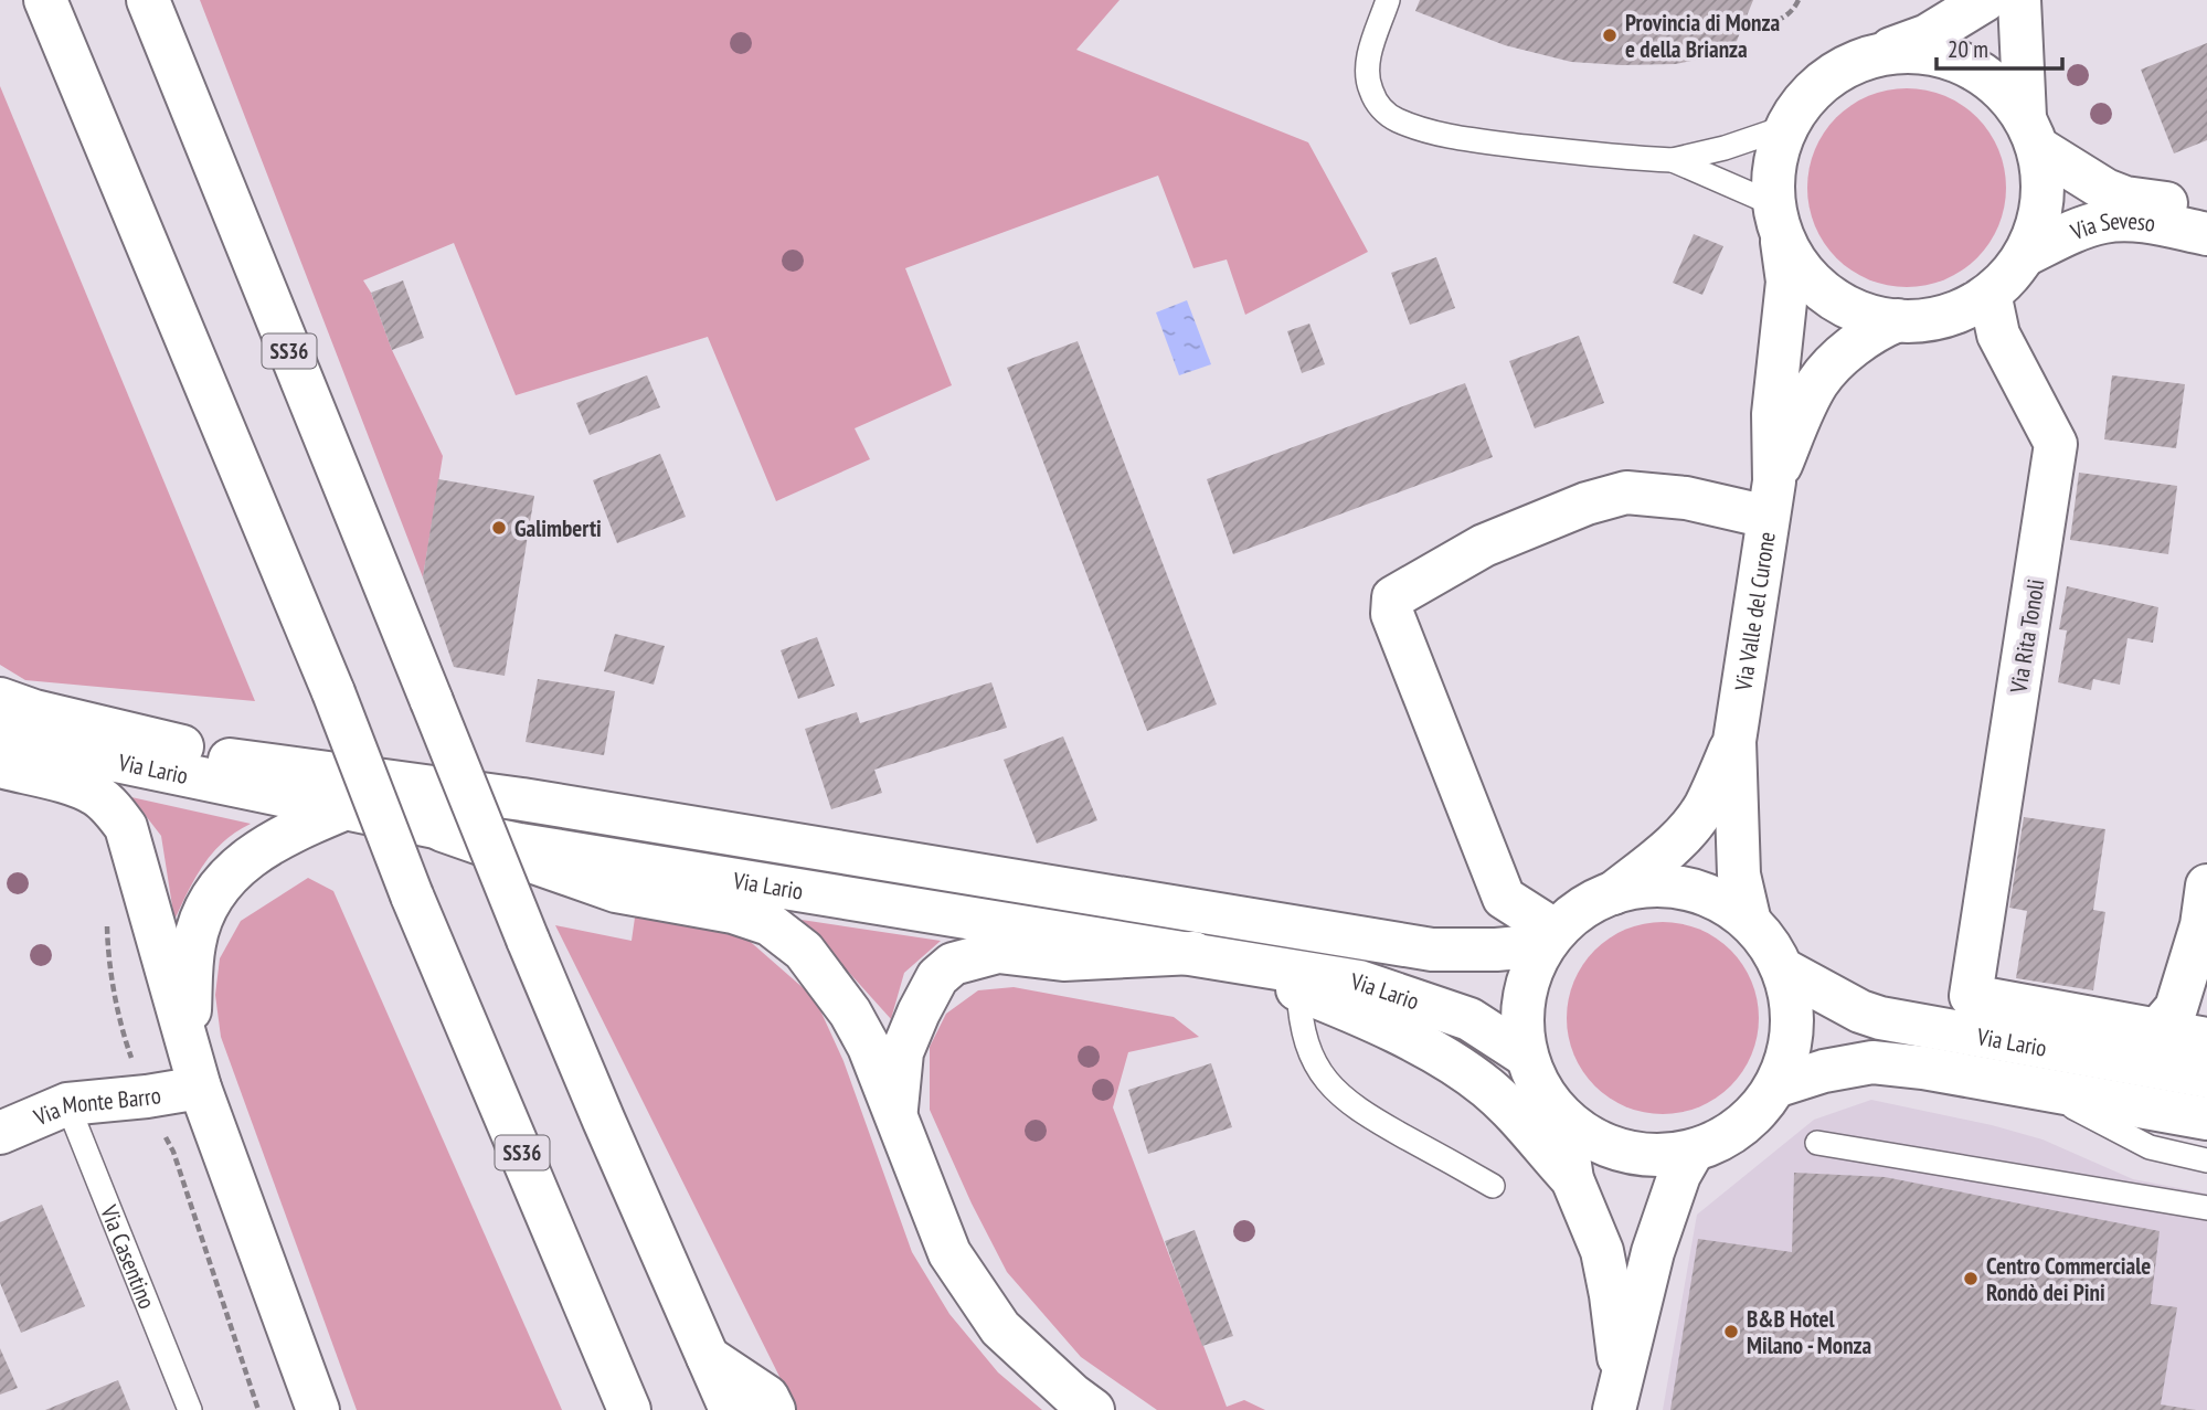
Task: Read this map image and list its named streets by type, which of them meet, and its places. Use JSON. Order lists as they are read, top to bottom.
{
  "streets": {
    "main road": [
      "Via Seveso",
      "SS36",
      "Via Valle del Curone",
      "Via Rita Tonoli",
      "Via Lario",
      "Via Monte Barro"
    ],
    "lane": ["Via Casentino"]
  },
  "crossings": [
    ["Via Seveso", "Via Valle del Curone"],
    ["Via Seveso", "Via Rita Tonoli"],
    ["Via Valle del Curone", "Via Rita Tonoli"],
    ["Via Valle del Curone", "Via Lario"],
    ["Via Monte Barro", "Via Casentino"]
  ],
  "places": [
    "Provincia di Monza e della Brianza",
    "Galimberti",
    "Centro Commerciale Rondò dei Pini",
    "B&B Hotel Milano - Monza"
  ],
  "scale_bar": "20 m"
}
